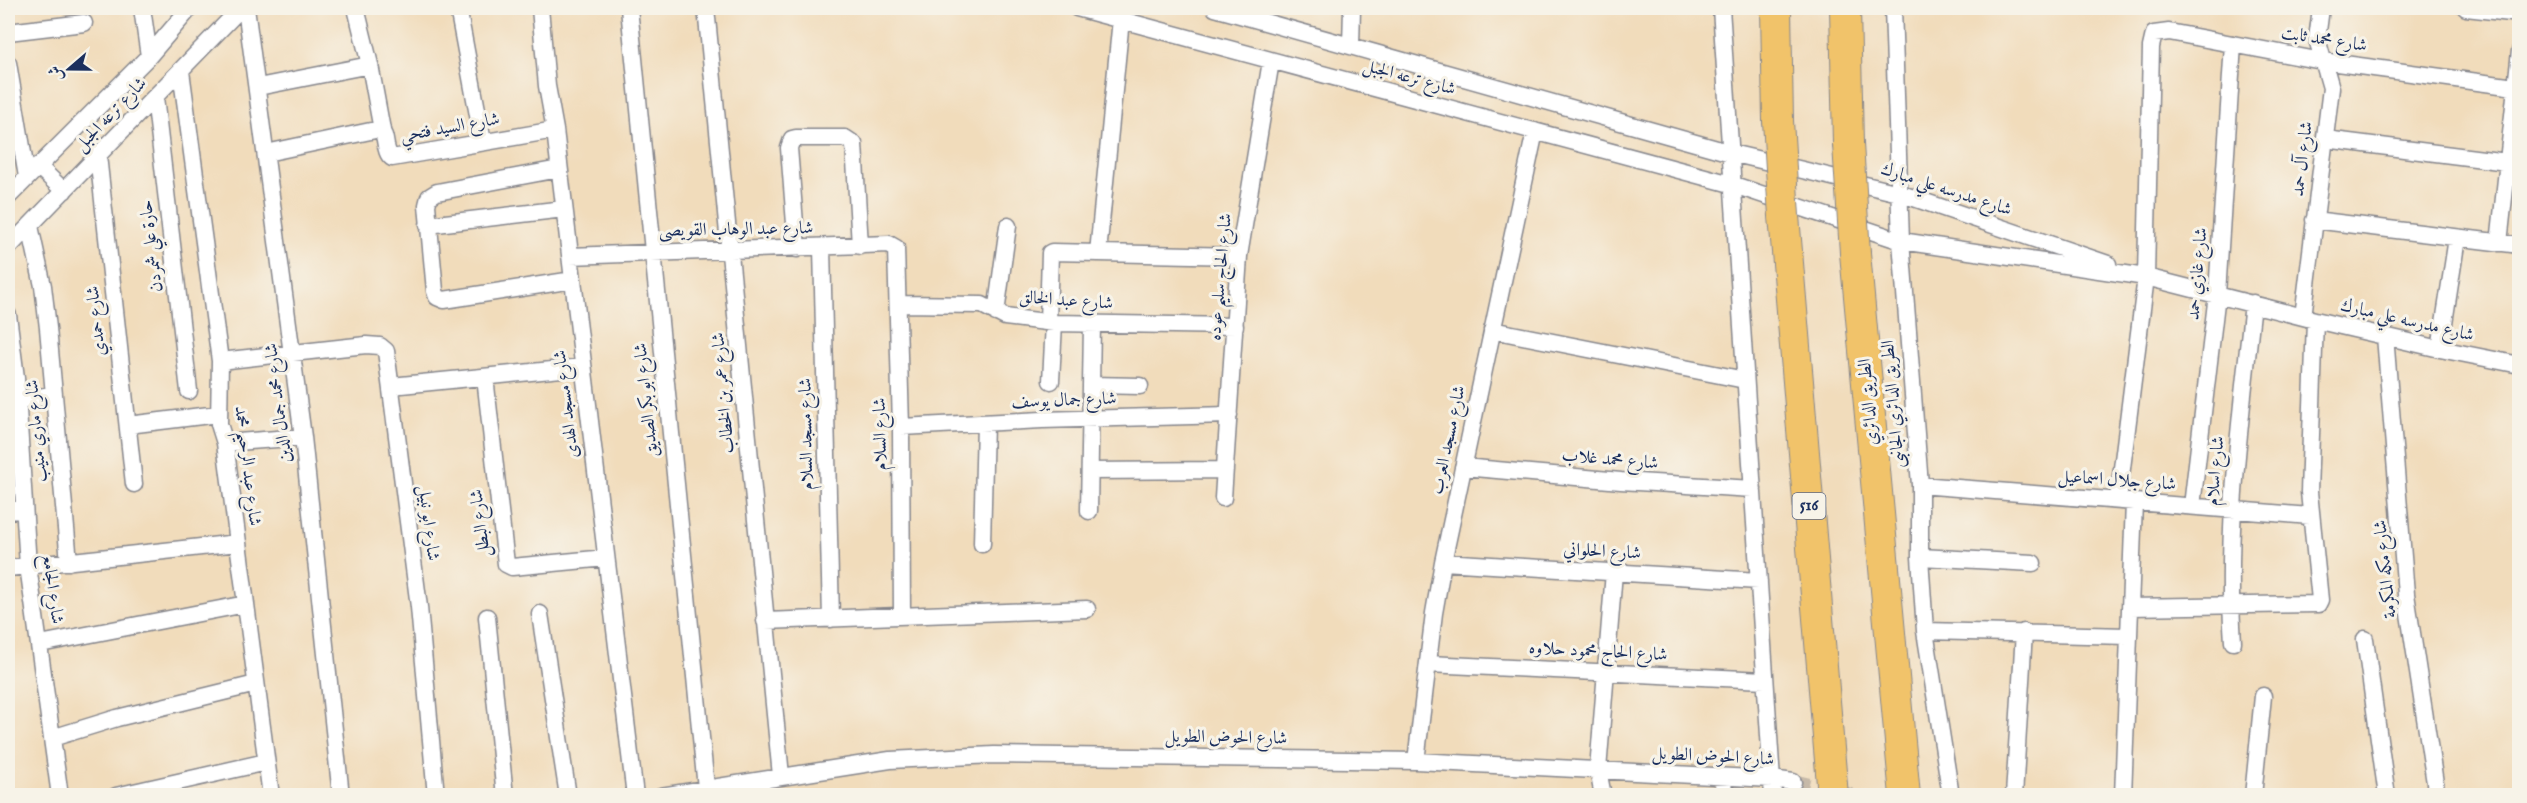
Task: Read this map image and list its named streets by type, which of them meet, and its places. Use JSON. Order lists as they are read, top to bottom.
{
  "streets": {
    "highway": ["الطريق الدائري", "516"],
    "street": [
      "شارع محمد ثابت",
      "شارع ترعه الجبل",
      "شارع السيد فتحي",
      "شارع آل حمد",
      "شارع مدرسه علي مبارك",
      "شارع عبد الوهاب القويصى",
      "حارة علي شمردن",
      "شارع غازي حمد",
      "شارع الحاج سليم عوده",
      "شارع عبد الخالق",
      "شارع حمدي",
      "شارع عمر بن الخطاب",
      "شارع ابو بكر الصديق",
      "شارع جمال يوسف",
      "شارع محمد جمال الدين",
      "شارع مسجد الهدى",
      "الطريق الدائري الجانبى",
      "شارع ماري منيب",
      "شارع مسجد السلام",
      "شارع السلام",
      "شارع مسجد العرب",
      "شارع محمد غلاب",
      "شارع عبد الرحيم محمد",
      "شارع اسلام",
      "شارع جلال اسماعيل",
      "شارع ابو نبيل",
      "شارع البطل",
      "شارع الحلواني",
      "شارع مكه المكرمة",
      "شارع الجامع",
      "شارع الحاج محمود حلاوه",
      "شارع الحوض الطويل"
    ]
  },
  "crossings": [
    ["شارع محمد ثابت", "شارع آل حمد"],
    ["شارع محمد ثابت", "شارع مدرسه علي مبارك"],
    ["شارع محمد ثابت", "شارع غازي حمد"],
    ["شارع ترعه الجبل", "شارع مدرسه علي مبارك"],
    ["شارع ترعه الجبل", "حارة علي شمردن"],
    ["شارع ترعه الجبل", "شارع الحاج سليم عوده"],
    ["شارع ترعه الجبل", "شارع حمدي"],
    ["شارع ترعه الجبل", "شارع ماري منيب"],
    ["شارع ترعه الجبل", "شارع مسجد العرب"],
    ["شارع ترعه الجبل", "شارع عبد الرحيم محمد"],
    ["شارع السيد فتحي", "شارع محمد جمال الدين"],
    ["شارع السيد فتحي", "شارع مسجد الهدى"],
    ["شارع آل حمد", "شارع مدرسه علي مبارك"],
    ["شارع آل حمد", "شارع اسلام"],
    ["شارع آل حمد", "شارع جلال اسماعيل"],
    ["شارع مدرسه علي مبارك", "شارع غازي حمد"],
    ["شارع مدرسه علي مبارك", "الطريق الدائري الجانبى"],
    ["شارع مدرسه علي مبارك", "شارع اسلام"],
    ["شارع مدرسه علي مبارك", "شارع مكه المكرمة"],
    ["شارع عبد الوهاب القويصى", "شارع عمر بن الخطاب"],
    ["شارع عبد الوهاب القويصى", "شارع ابو بكر الصديق"],
    ["شارع عبد الوهاب القويصى", "شارع مسجد الهدى"],
    ["شارع عبد الوهاب القويصى", "شارع مسجد السلام"],
    ["شارع عبد الوهاب القويصى", "شارع السلام"],
    ["شارع غازي حمد", "شارع جلال اسماعيل"],
    ["شارع الحاج سليم عوده", "شارع عبد الخالق"],
    ["شارع الحاج سليم عوده", "شارع جمال يوسف"],
    ["شارع عبد الخالق", "شارع السلام"],
    ["شارع عمر بن الخطاب", "شارع الحوض الطويل"],
    ["شارع ابو بكر الصديق", "شارع الحوض الطويل"],
    ["شارع جمال يوسف", "شارع السلام"],
    ["شارع محمد جمال الدين", "شارع ابو نبيل"],
    ["شارع مسجد الهدى", "شارع البطل"],
    ["الطريق الدائري الجانبى", "شارع جلال اسماعيل"],
    ["شارع مسجد العرب", "شارع محمد غلاب"],
    ["شارع مسجد العرب", "شارع الحلواني"],
    ["شارع مسجد العرب", "شارع الحاج محمود حلاوه"],
    ["شارع مسجد العرب", "شارع الحوض الطويل"],
    ["شارع اسلام", "شارع جلال اسماعيل"]
  ],
  "north": "left"
}
